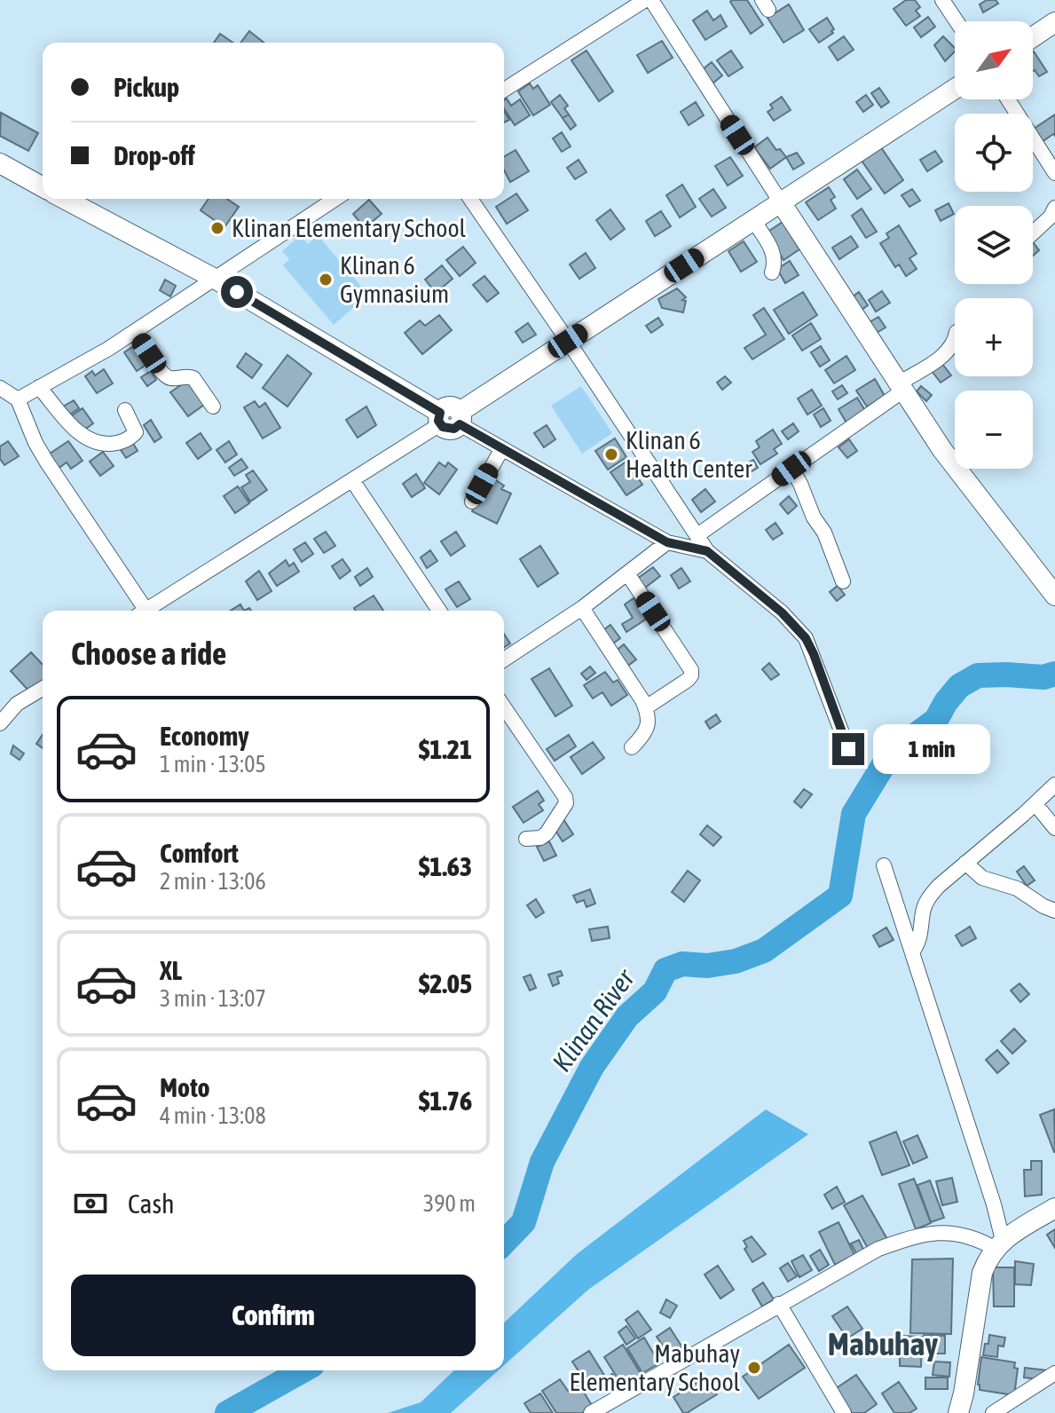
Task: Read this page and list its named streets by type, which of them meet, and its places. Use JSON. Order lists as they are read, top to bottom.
{
  "districts": ["Mabuhay"],
  "water": ["Klinan River"],
  "places": [
    "Klinan Elementary School",
    "Klinan 6 Gymnasium",
    "Klinan 6 Health Center",
    "Mabuhay Elementary School"
  ],
  "north": "top right",
  "page": {
    "map_buttons": ["+", "−"],
    "banner": ["Pickup", "Drop-off"],
    "heading": "Choose a ride",
    "list": [
      {
        "name": "Economy",
        "note": "1 min · 13:05",
        "value": "$1.21"
      },
      {
        "name": "Comfort",
        "note": "2 min · 13:06",
        "value": "$1.63"
      },
      {
        "name": "XL",
        "note": "3 min · 13:07",
        "value": "$2.05"
      },
      {
        "name": "Moto",
        "note": "4 min · 13:08",
        "value": "$1.76"
      }
    ],
    "bubble": "1 min",
    "pay": ["Cash", "390 m"],
    "buttons": "Confirm"
  }
}
